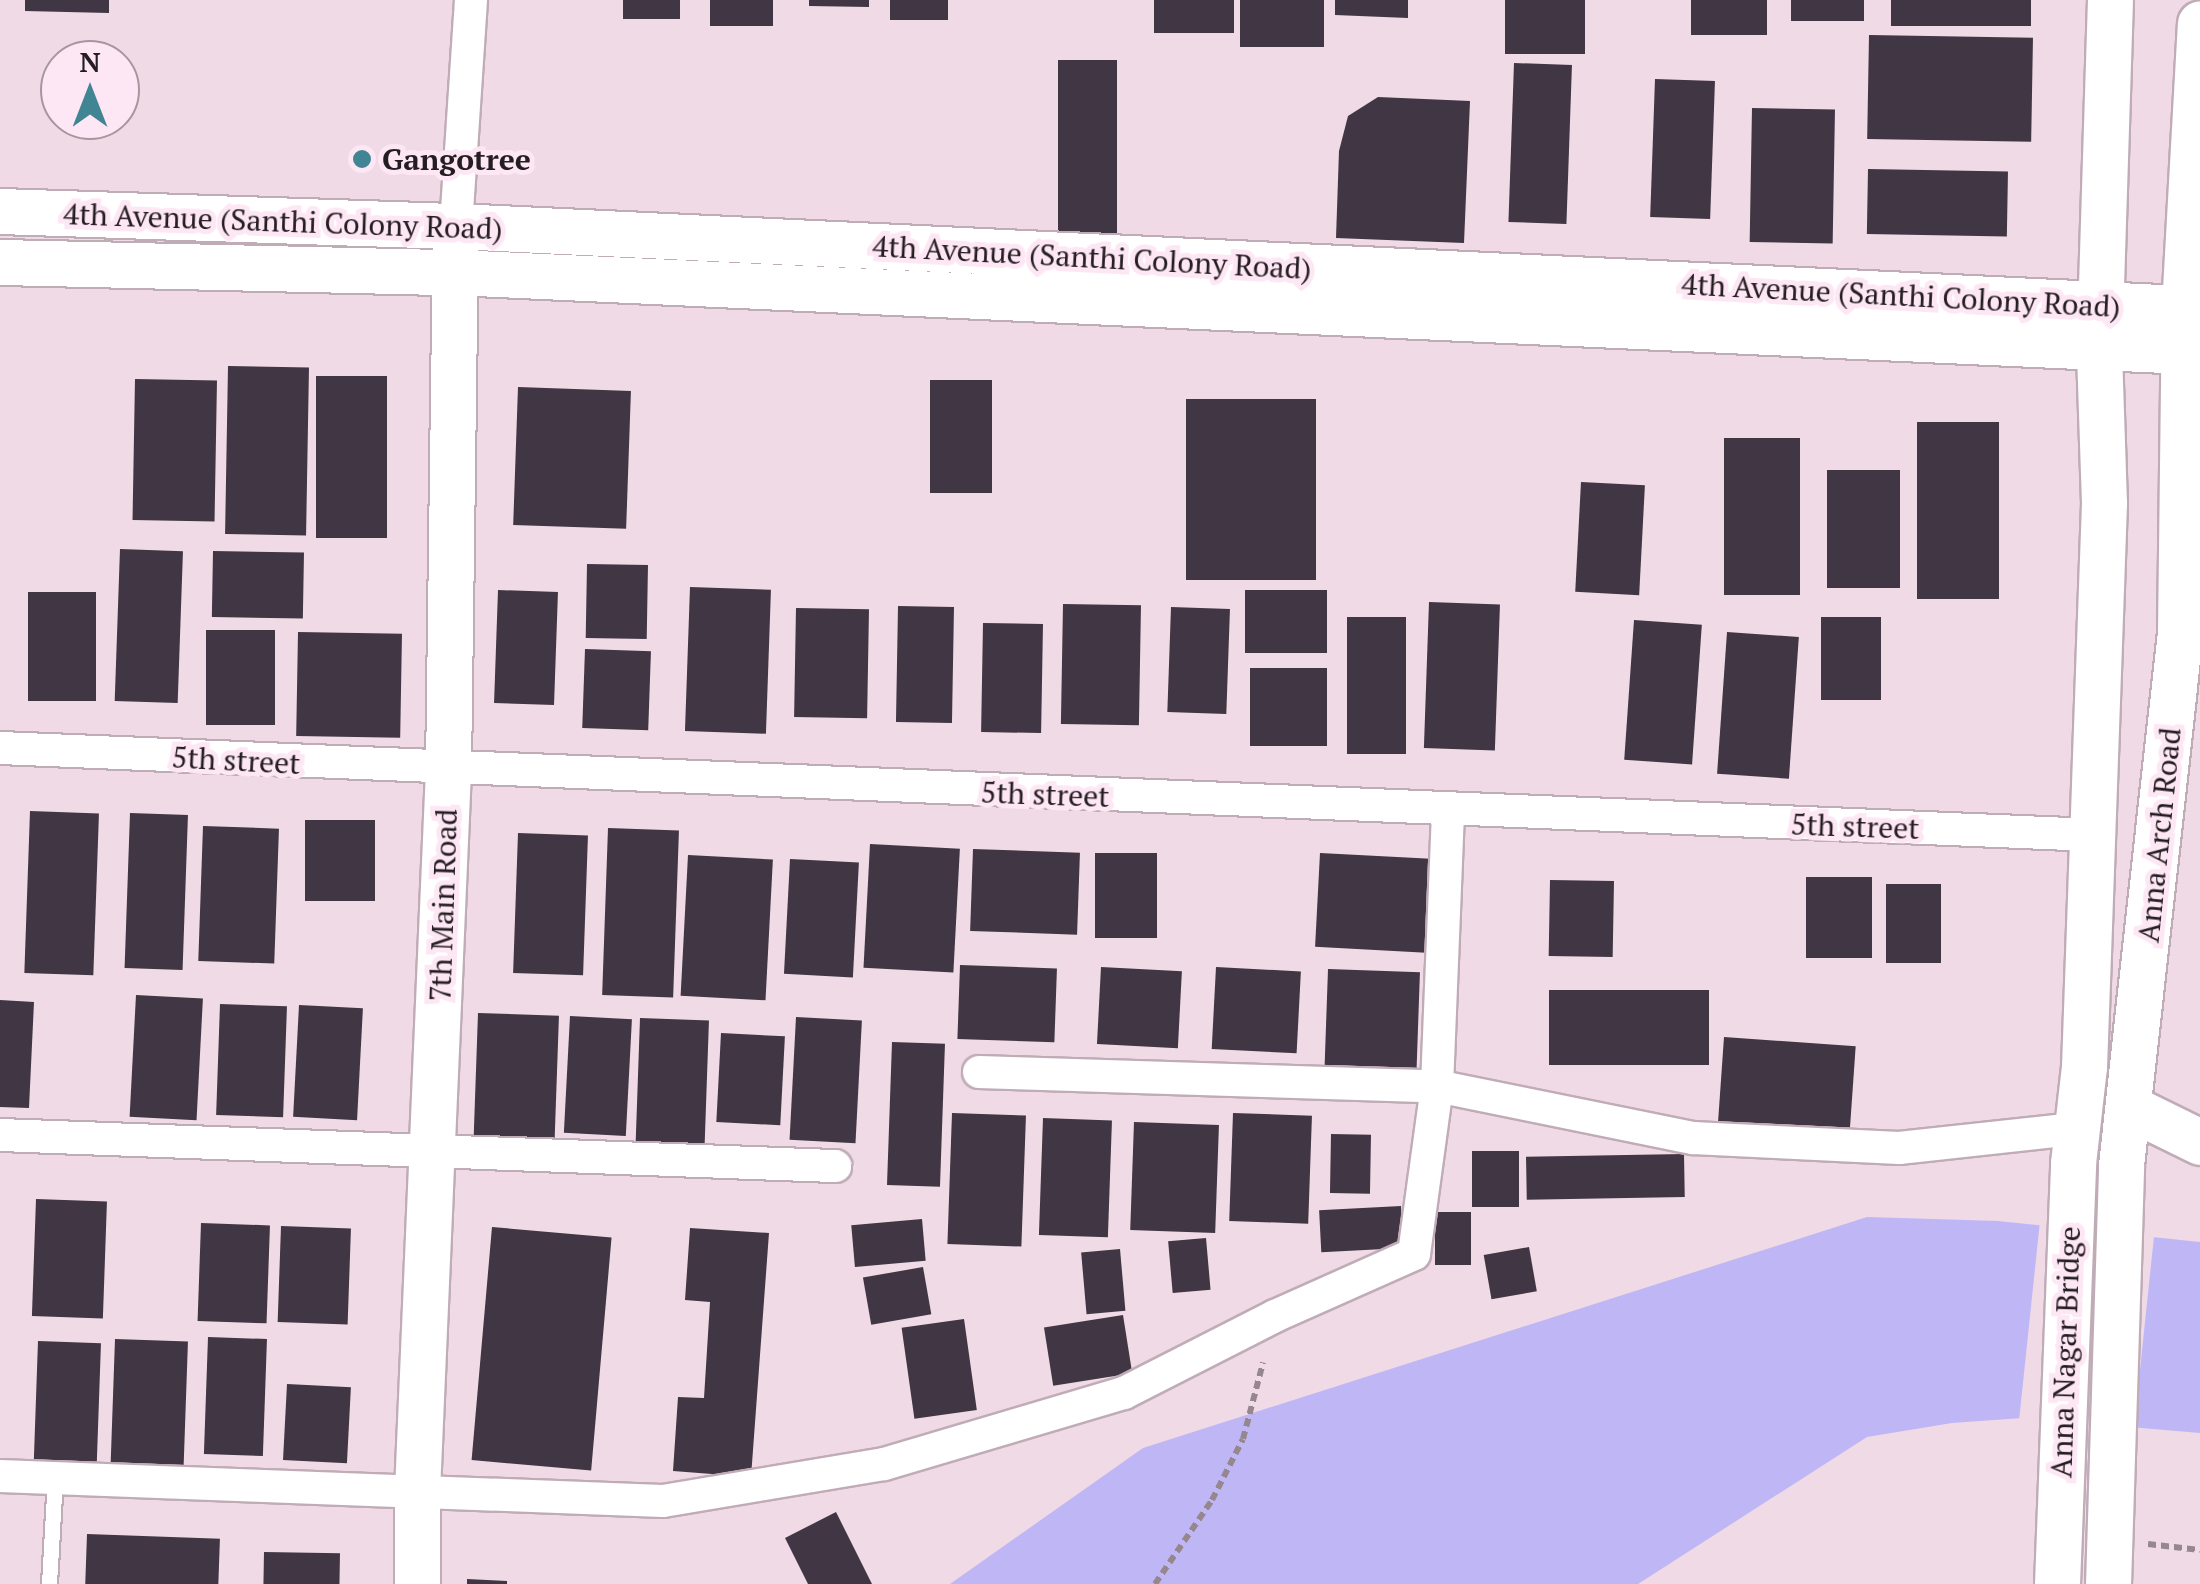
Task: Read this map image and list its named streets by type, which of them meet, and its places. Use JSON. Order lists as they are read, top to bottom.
{
  "streets": {
    "street": [
      "4th Avenue (Santhi Colony Road)",
      "5th street",
      "Anna Arch Road",
      "7th Main Road",
      "Anna Nagar Bridge"
    ]
  },
  "crossings": [
    ["4th Avenue (Santhi Colony Road)", "Anna Arch Road"],
    ["4th Avenue (Santhi Colony Road)", "7th Main Road"],
    ["5th street", "Anna Arch Road"],
    ["5th street", "7th Main Road"],
    ["Anna Arch Road", "Anna Nagar Bridge"]
  ],
  "places": ["Gangotree"],
  "north": "top"
}
